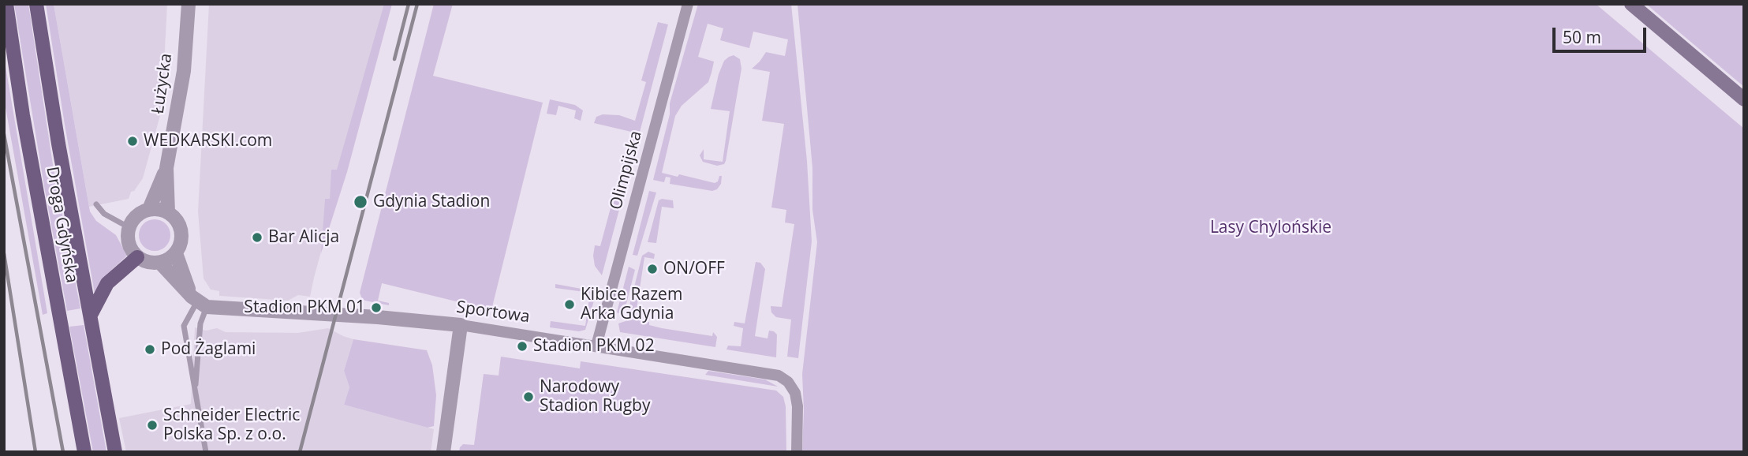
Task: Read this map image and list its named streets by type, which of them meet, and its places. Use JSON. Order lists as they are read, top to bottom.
{
  "streets": {
    "main road": ["Droga Gdyńska"],
    "street": ["Łużycka", "Olimpijska", "Sportowa"]
  },
  "crossings": [
    ["Olimpijska", "Sportowa"]
  ],
  "parks": ["Lasy Chylońskie"],
  "places": [
    "WEDKARSKI.com",
    "Gdynia Stadion",
    "Bar Alicja",
    "ON/OFF",
    "Kibice Razem Arka Gdynia",
    "Stadion PKM 01",
    "Stadion PKM 02",
    "Pod Żaglami",
    "Narodowy Stadion Rugby",
    "Schneider Electric Polska Sp. z o.o."
  ],
  "scale_bar": "50 m"
}
